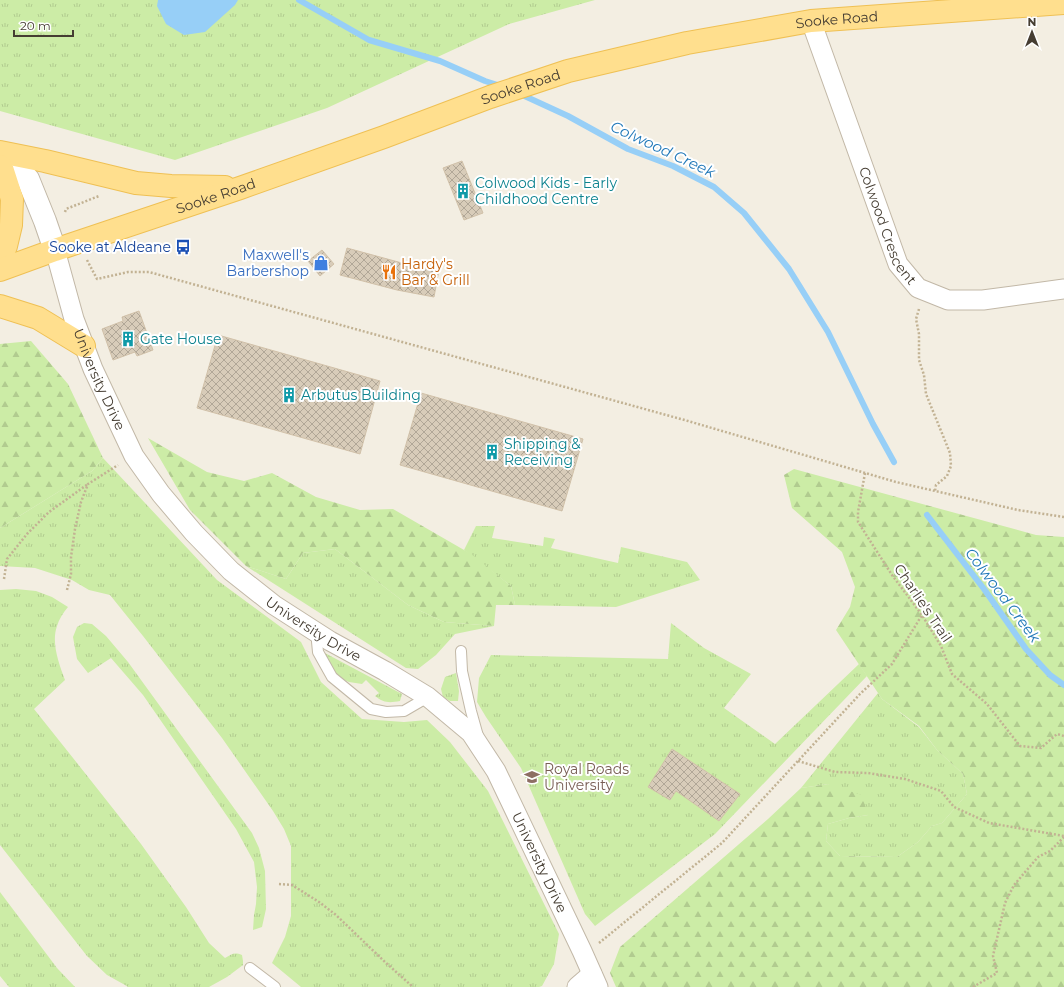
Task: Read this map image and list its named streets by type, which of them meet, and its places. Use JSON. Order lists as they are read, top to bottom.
{
  "streets": {
    "main road": ["Sooke Road"],
    "street": ["Colwood Crescent", "University Drive"],
    "path": ["Charlie's Trail"]
  },
  "crossings": [
    ["Sooke Road", "Colwood Crescent"],
    ["Sooke Road", "University Drive"]
  ],
  "water": ["Colwood Creek"],
  "places": {
    "building": [
      "Colwood Kids - Early Childhood Centre",
      "Gate House",
      "Arbutus Building",
      "Shipping & Receiving"
    ],
    "bus stop": ["Sooke at Aldeane"],
    "shop": ["Maxwell's Barbershop"],
    "restaurant": ["Hardy's Bar & Grill"],
    "school or university": ["Royal Roads University"]
  },
  "scale_bar": "20 m",
  "north": "top"
}
